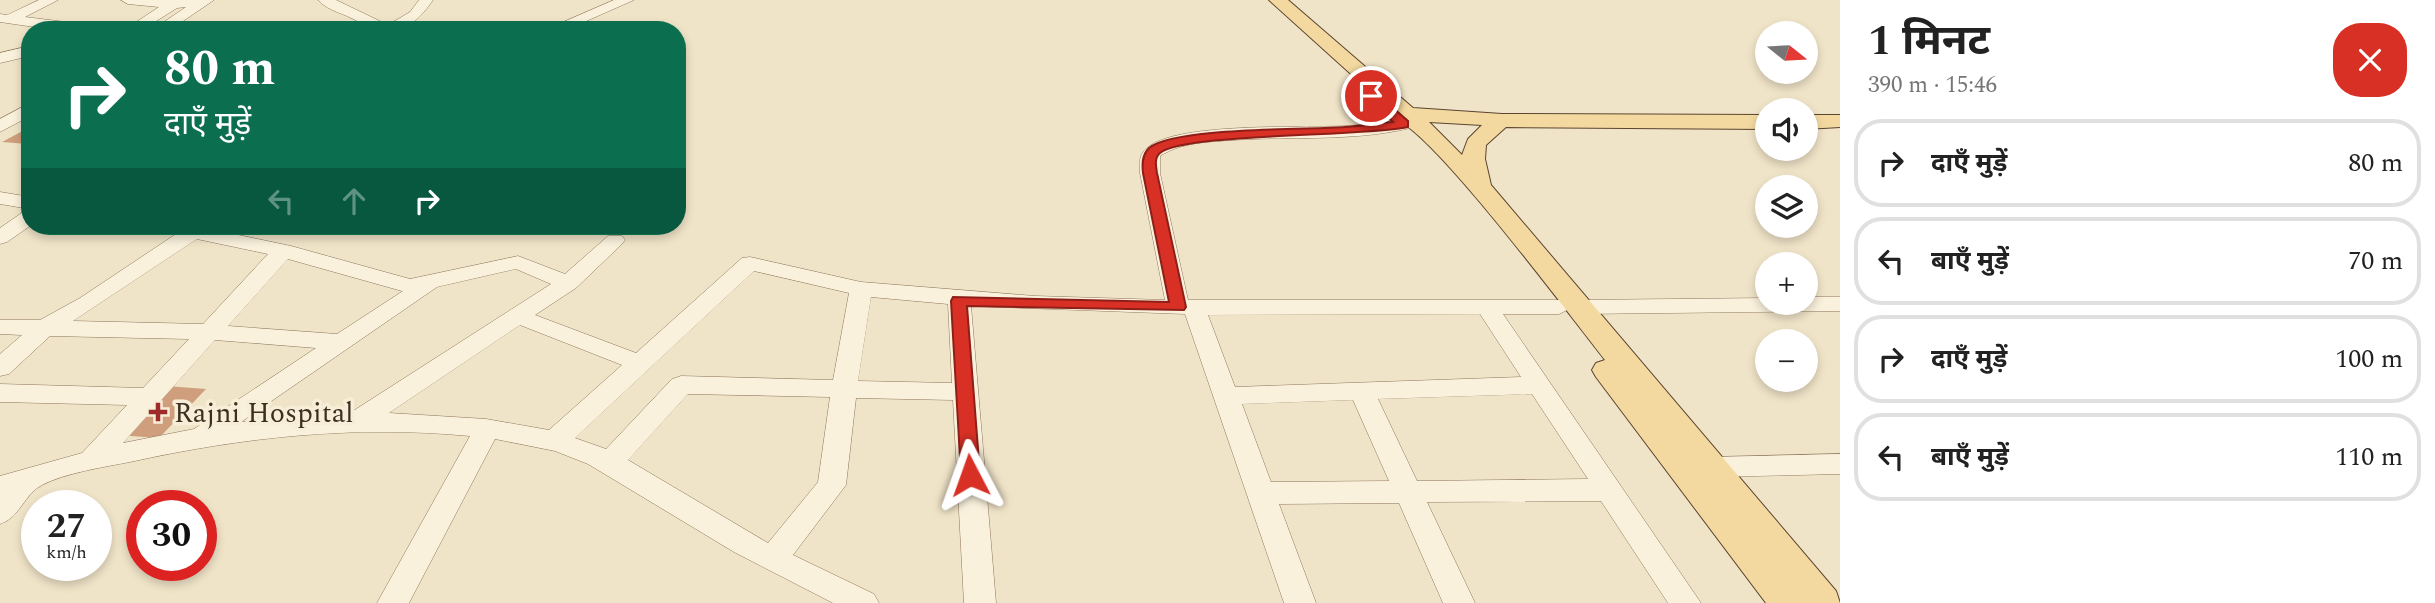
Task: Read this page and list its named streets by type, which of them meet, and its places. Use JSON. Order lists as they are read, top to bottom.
{
  "places": {
    "health": ["Rajni Hospital"]
  },
  "north": "right",
  "page": {
    "heading": ["1 मिनट", "390 m · 15:46"],
    "map_buttons": ["+", "−"],
    "turn": ["80 m", "दाएँ मुड़ें"],
    "list": [
      {
        "name": "दाएँ मुड़ें",
        "value": "80 m"
      },
      {
        "name": "बाएँ मुड़ें",
        "value": "70 m"
      },
      {
        "name": "दाएँ मुड़ें",
        "value": "100 m"
      },
      {
        "name": "बाएँ मुड़ें",
        "value": "110 m"
      }
    ],
    "speed": "27 km/h",
    "limit": "30"
  }
}
